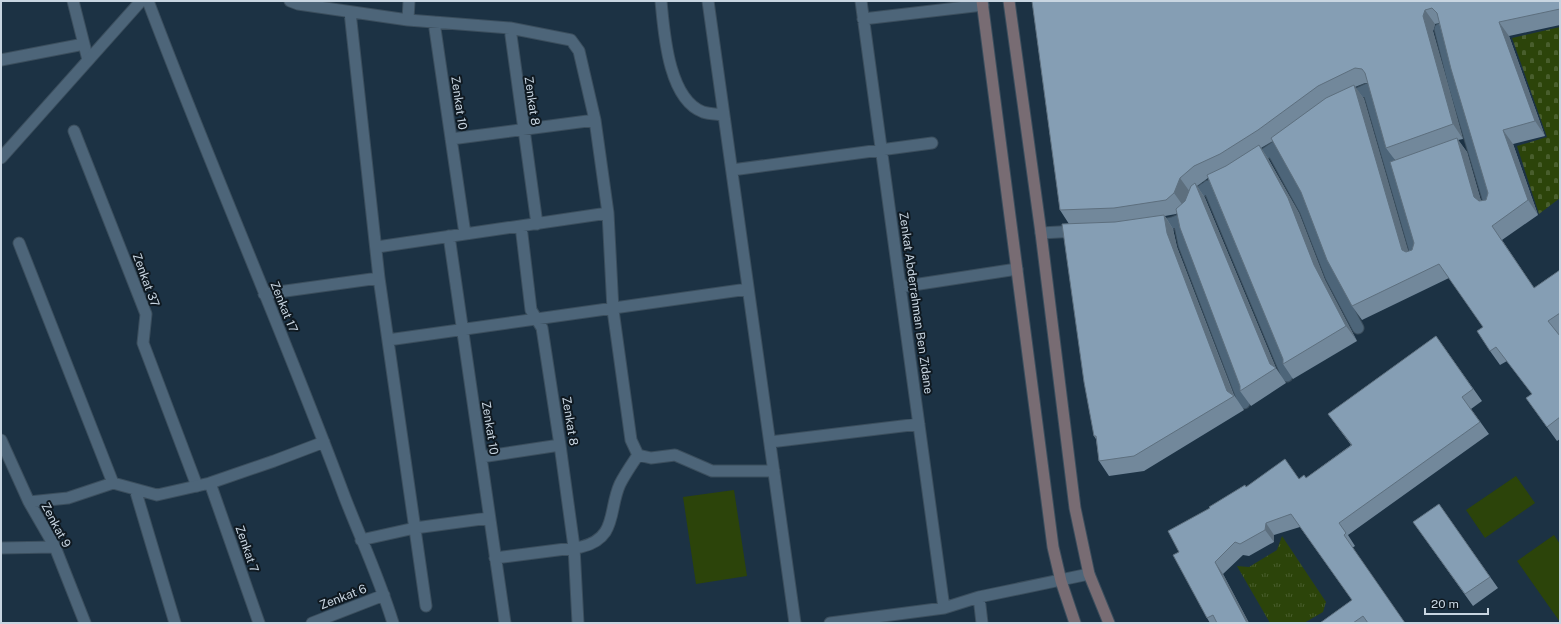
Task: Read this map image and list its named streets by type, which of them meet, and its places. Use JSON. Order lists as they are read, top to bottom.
{
  "streets": {
    "street": [
      "Zenkat 8",
      "Zenkat 10",
      "Zenkat 37",
      "Zenkat Abderrahman Ben Zidane",
      "Zenkat 17",
      "Zenkat 9",
      "Zenkat 7",
      "Zenkat 6"
    ]
  },
  "crossings": [
    ["Zenkat 17", "Zenkat 6"]
  ],
  "scale_bar": "20 m"
}
